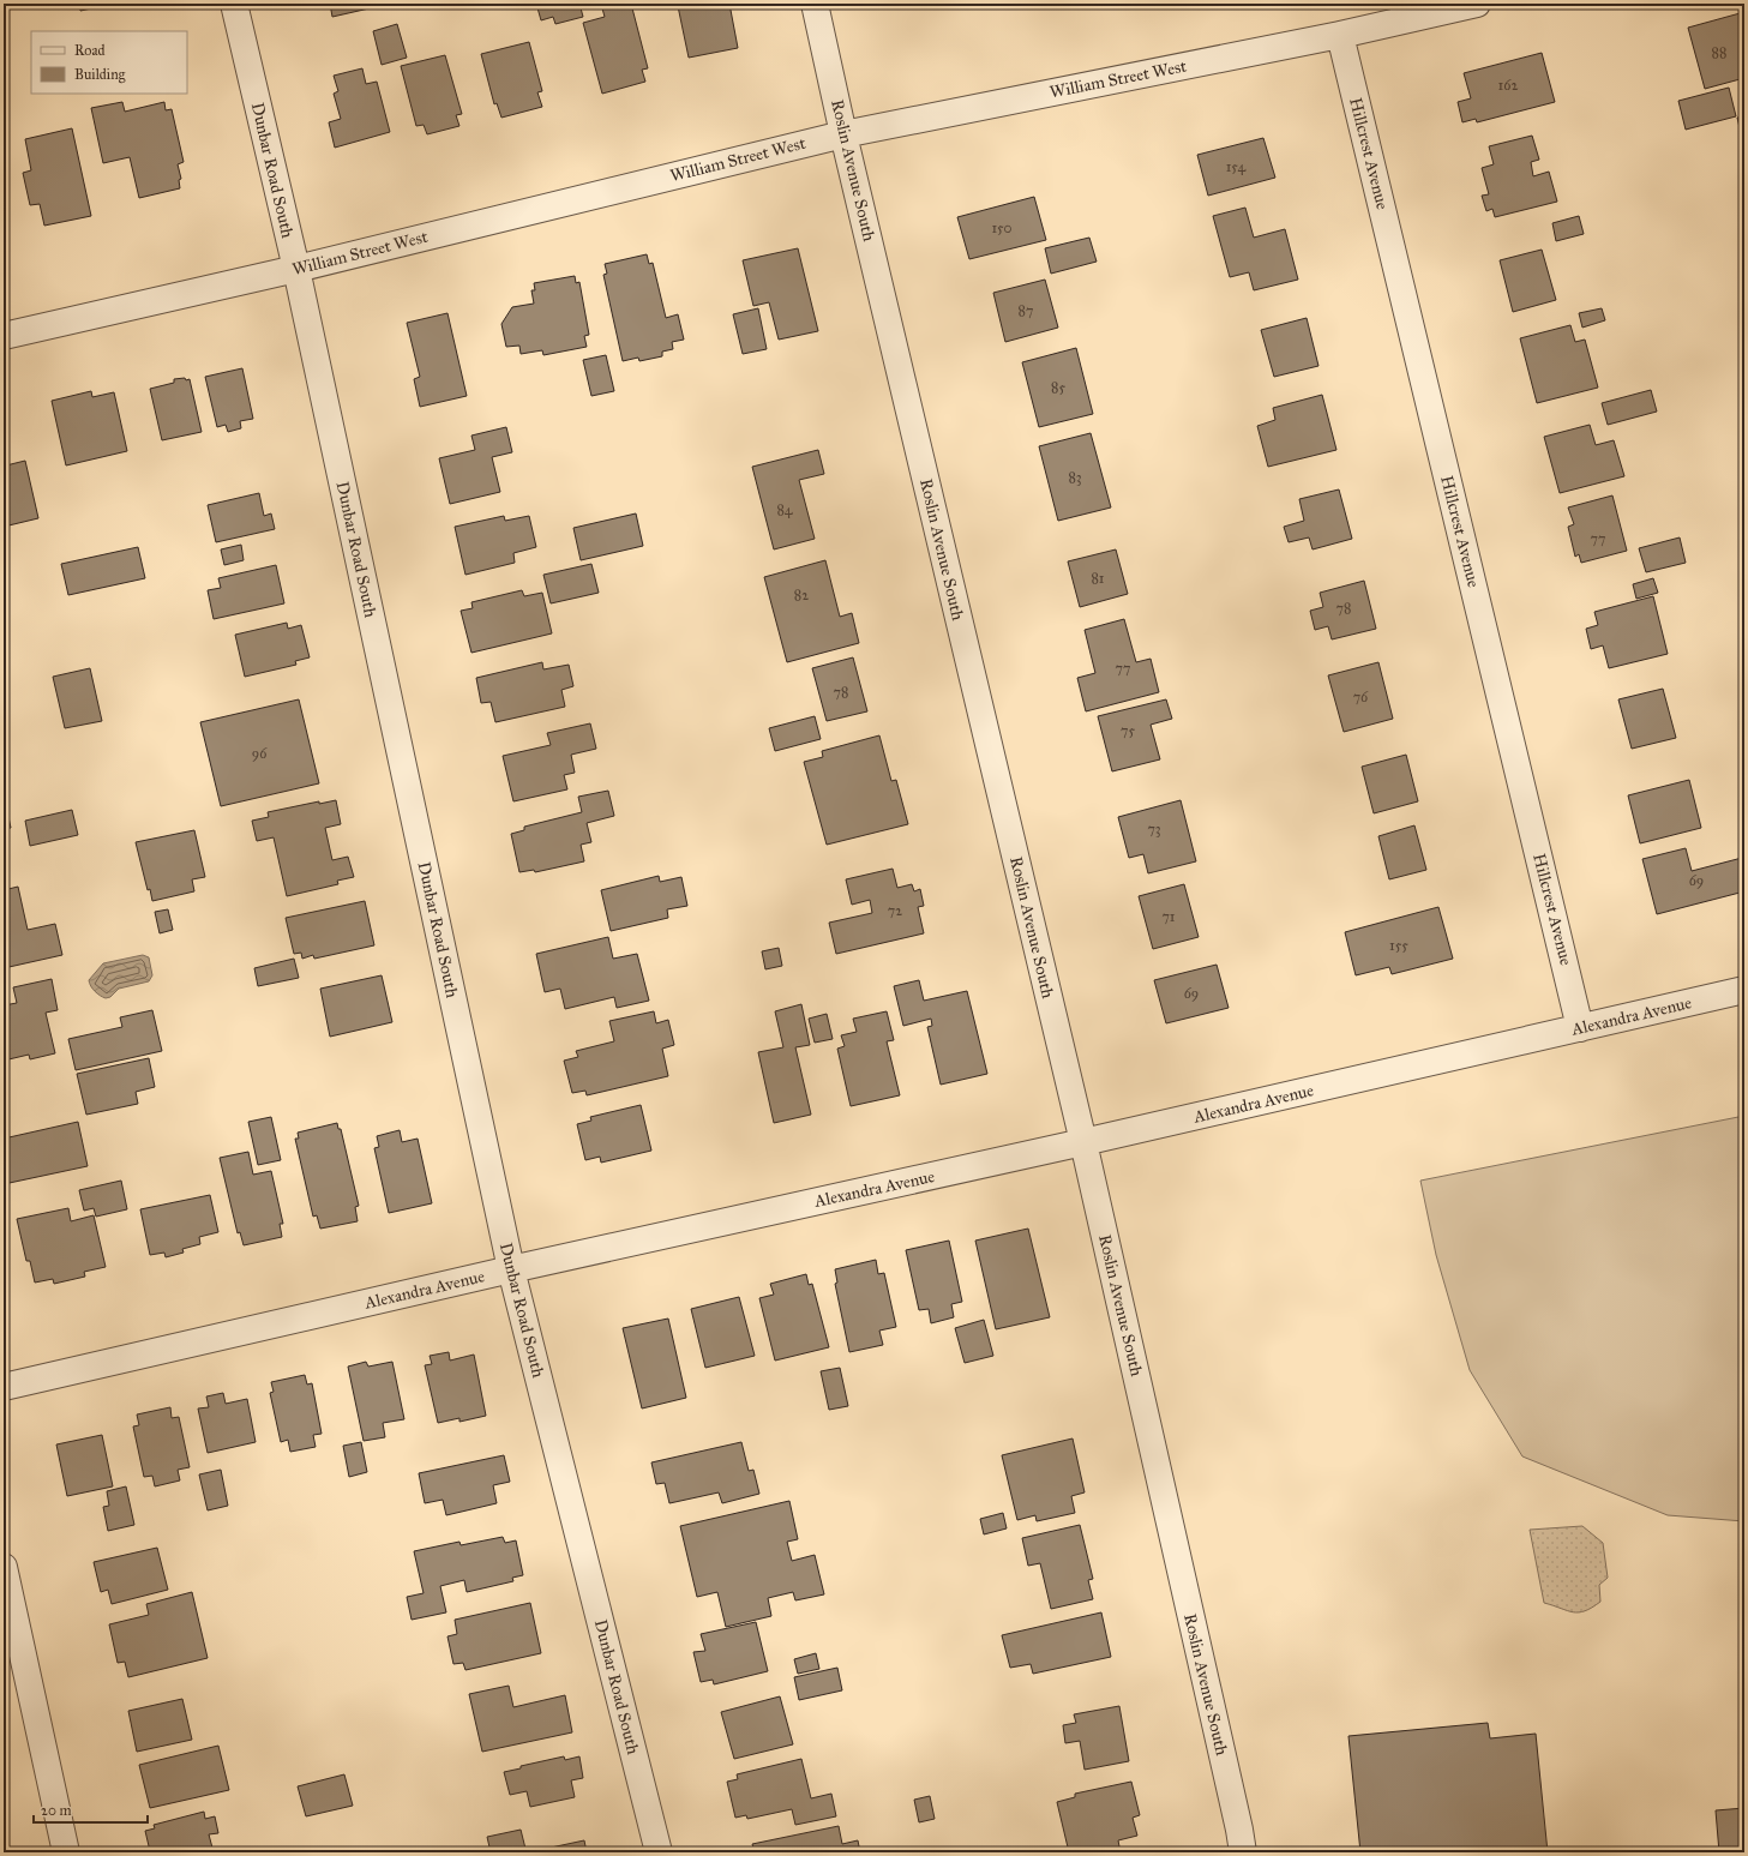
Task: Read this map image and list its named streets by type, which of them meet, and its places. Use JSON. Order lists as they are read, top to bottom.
{
  "streets": {
    "street": [
      "William Street West",
      "Hillcrest Avenue",
      "Dunbar Road South",
      "Roslin Avenue South",
      "Alexandra Avenue"
    ]
  },
  "crossings": [
    ["William Street West", "Hillcrest Avenue"],
    ["William Street West", "Dunbar Road South"],
    ["William Street West", "Roslin Avenue South"],
    ["Hillcrest Avenue", "Alexandra Avenue"],
    ["Dunbar Road South", "Alexandra Avenue"],
    ["Roslin Avenue South", "Alexandra Avenue"]
  ],
  "house_numbers": [
    "88",
    "162",
    "154",
    "150",
    "87",
    "85",
    "83",
    "84",
    "77",
    "81",
    "82",
    "78",
    "77",
    "78",
    "76",
    "75",
    "96",
    "73",
    "69",
    "72",
    "71",
    "155",
    "69"
  ],
  "legend": ["Road", "Building"],
  "scale_bar": "20 m"
}
